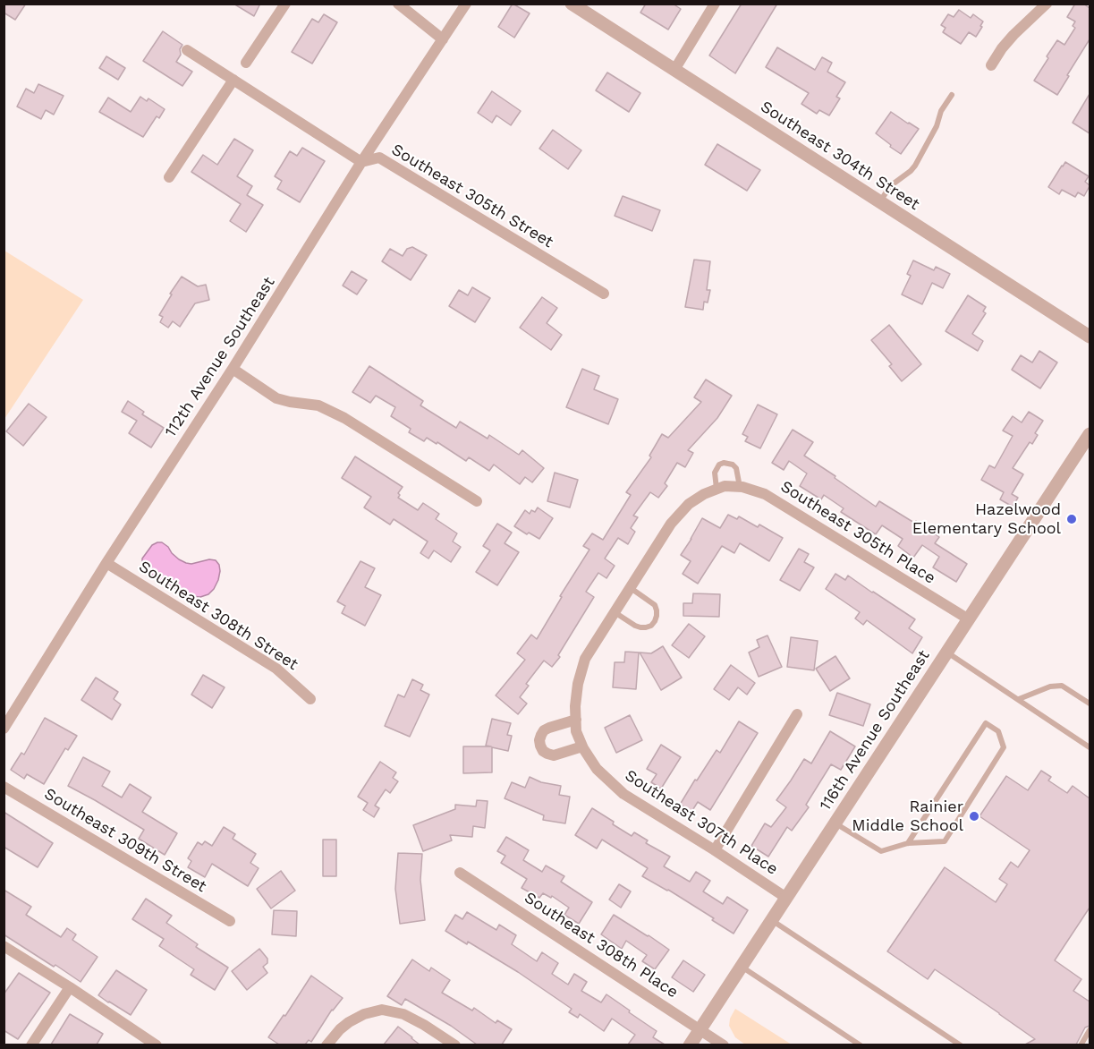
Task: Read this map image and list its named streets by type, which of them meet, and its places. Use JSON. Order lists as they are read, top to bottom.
{
  "streets": {
    "street": [
      "Southeast 304th Street",
      "Southeast 305th Street",
      "112th Avenue Southeast",
      "Southeast 305th Place",
      "Southeast 308th Street",
      "116th Avenue Southeast",
      "Southeast 307th Place",
      "Southeast 309th Street",
      "Southeast 308th Place"
    ]
  },
  "crossings": [
    ["Southeast 305th Street", "112th Avenue Southeast"],
    ["112th Avenue Southeast", "Southeast 308th Street"],
    ["Southeast 305th Place", "116th Avenue Southeast"],
    ["116th Avenue Southeast", "Southeast 307th Place"],
    ["116th Avenue Southeast", "Southeast 308th Place"]
  ],
  "places": ["Hazelwood Elementary School", "Rainier Middle School"]
}
